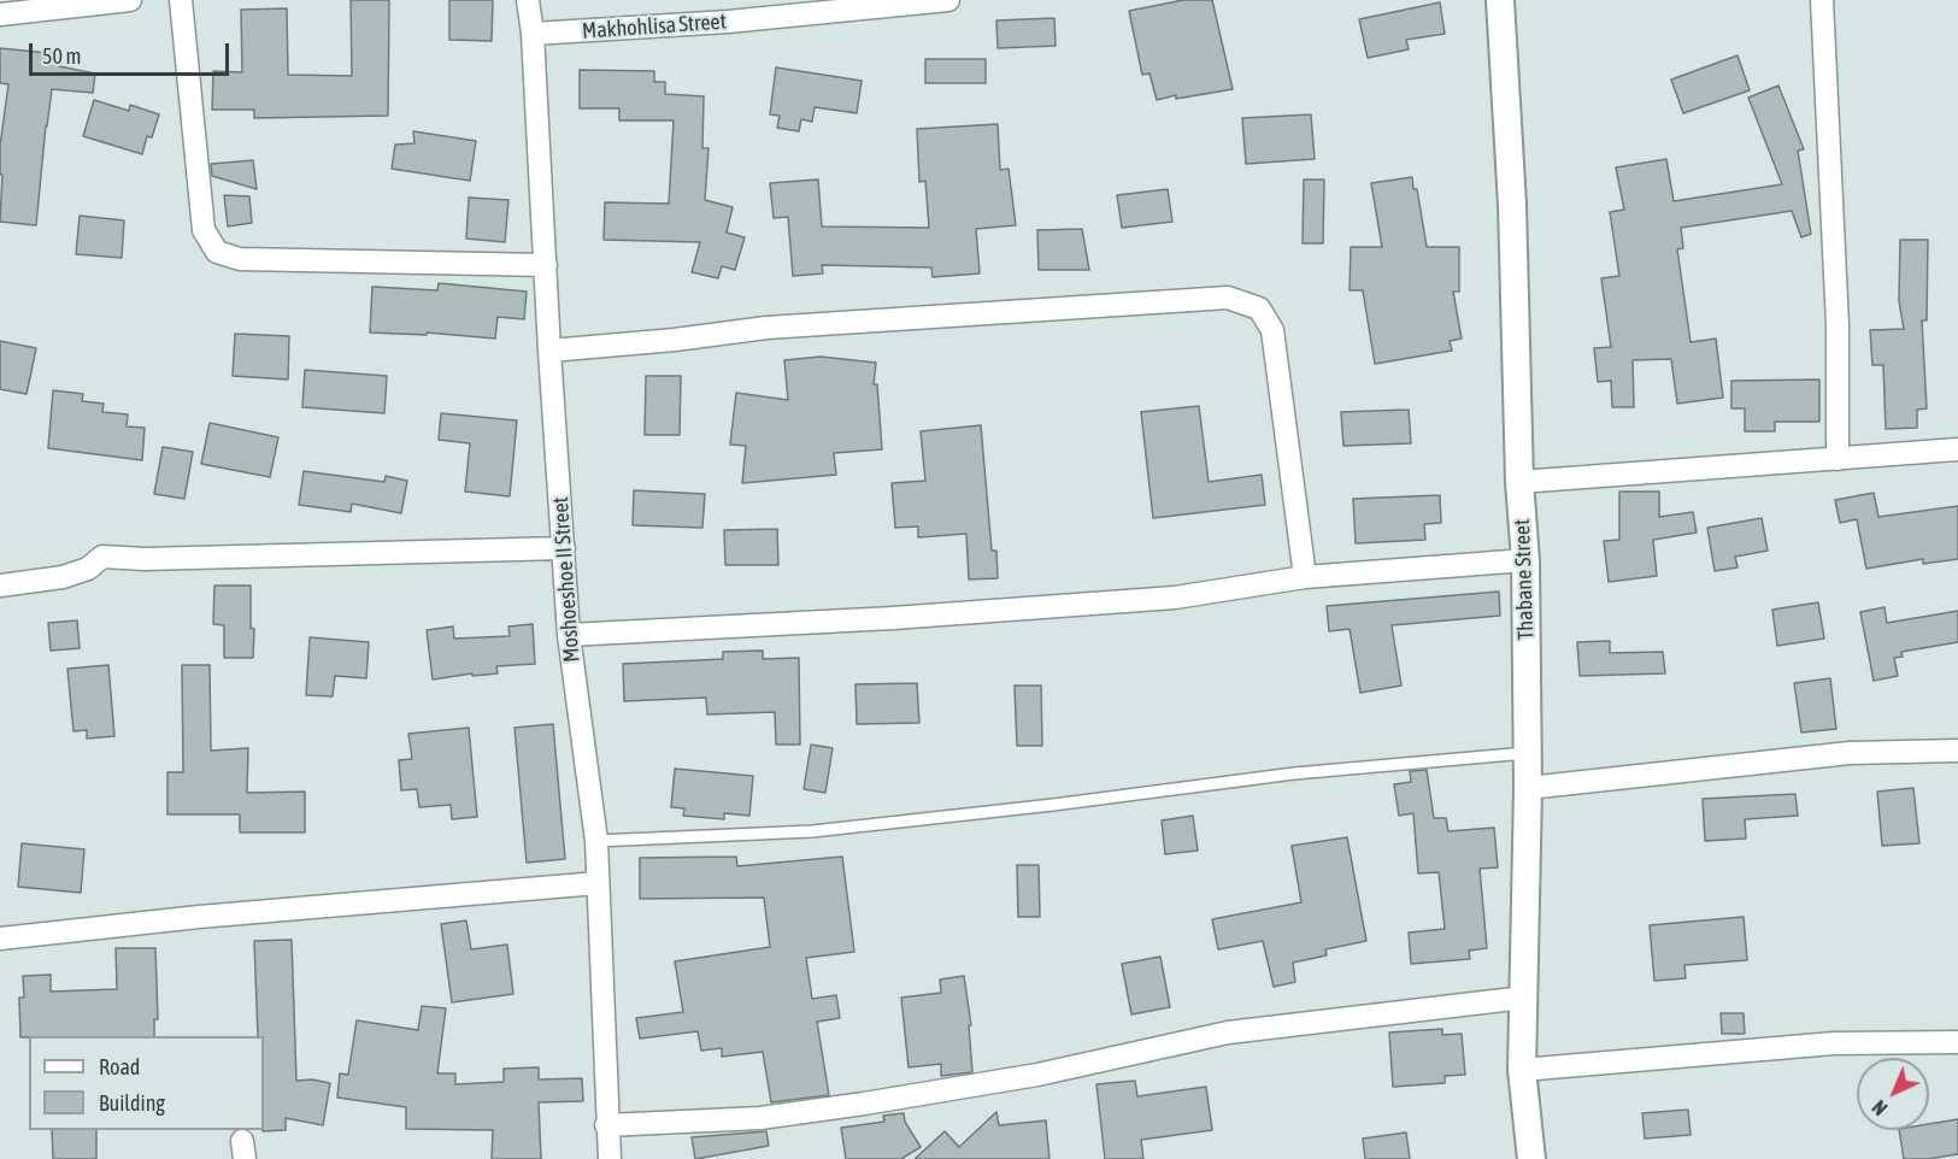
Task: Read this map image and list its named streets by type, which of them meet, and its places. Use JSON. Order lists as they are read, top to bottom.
{
  "streets": {
    "street": ["Makhohlisa Street", "Moshoeshoe II Street", "Thabane Street"]
  },
  "crossings": [
    ["Makhohlisa Street", "Moshoeshoe II Street"]
  ],
  "legend": ["Road", "Building"],
  "scale_bar": "50 m",
  "north": "bottom left"
}
